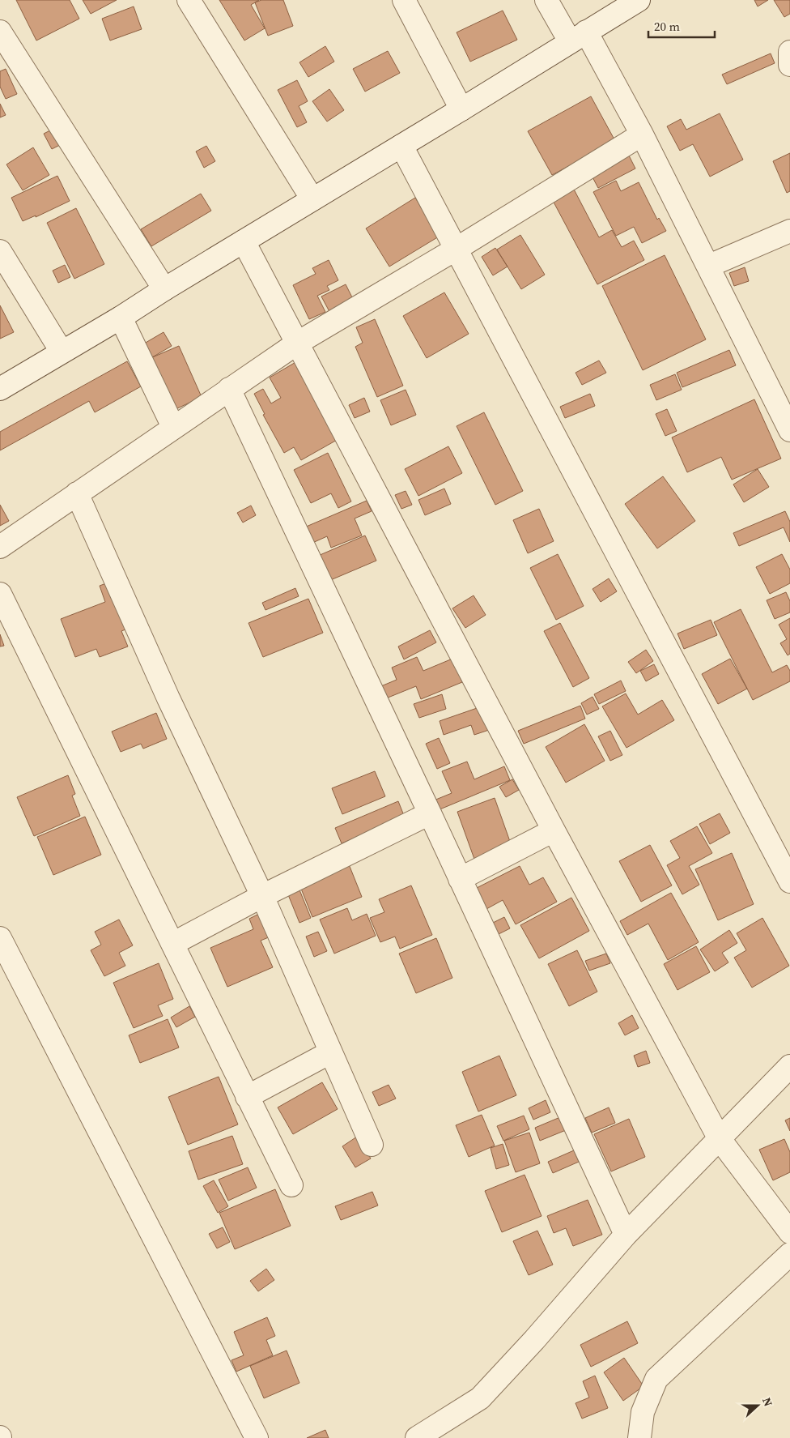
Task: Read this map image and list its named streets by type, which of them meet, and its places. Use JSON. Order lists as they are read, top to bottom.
{
  "scale_bar": "20 m",
  "north": "right"
}
